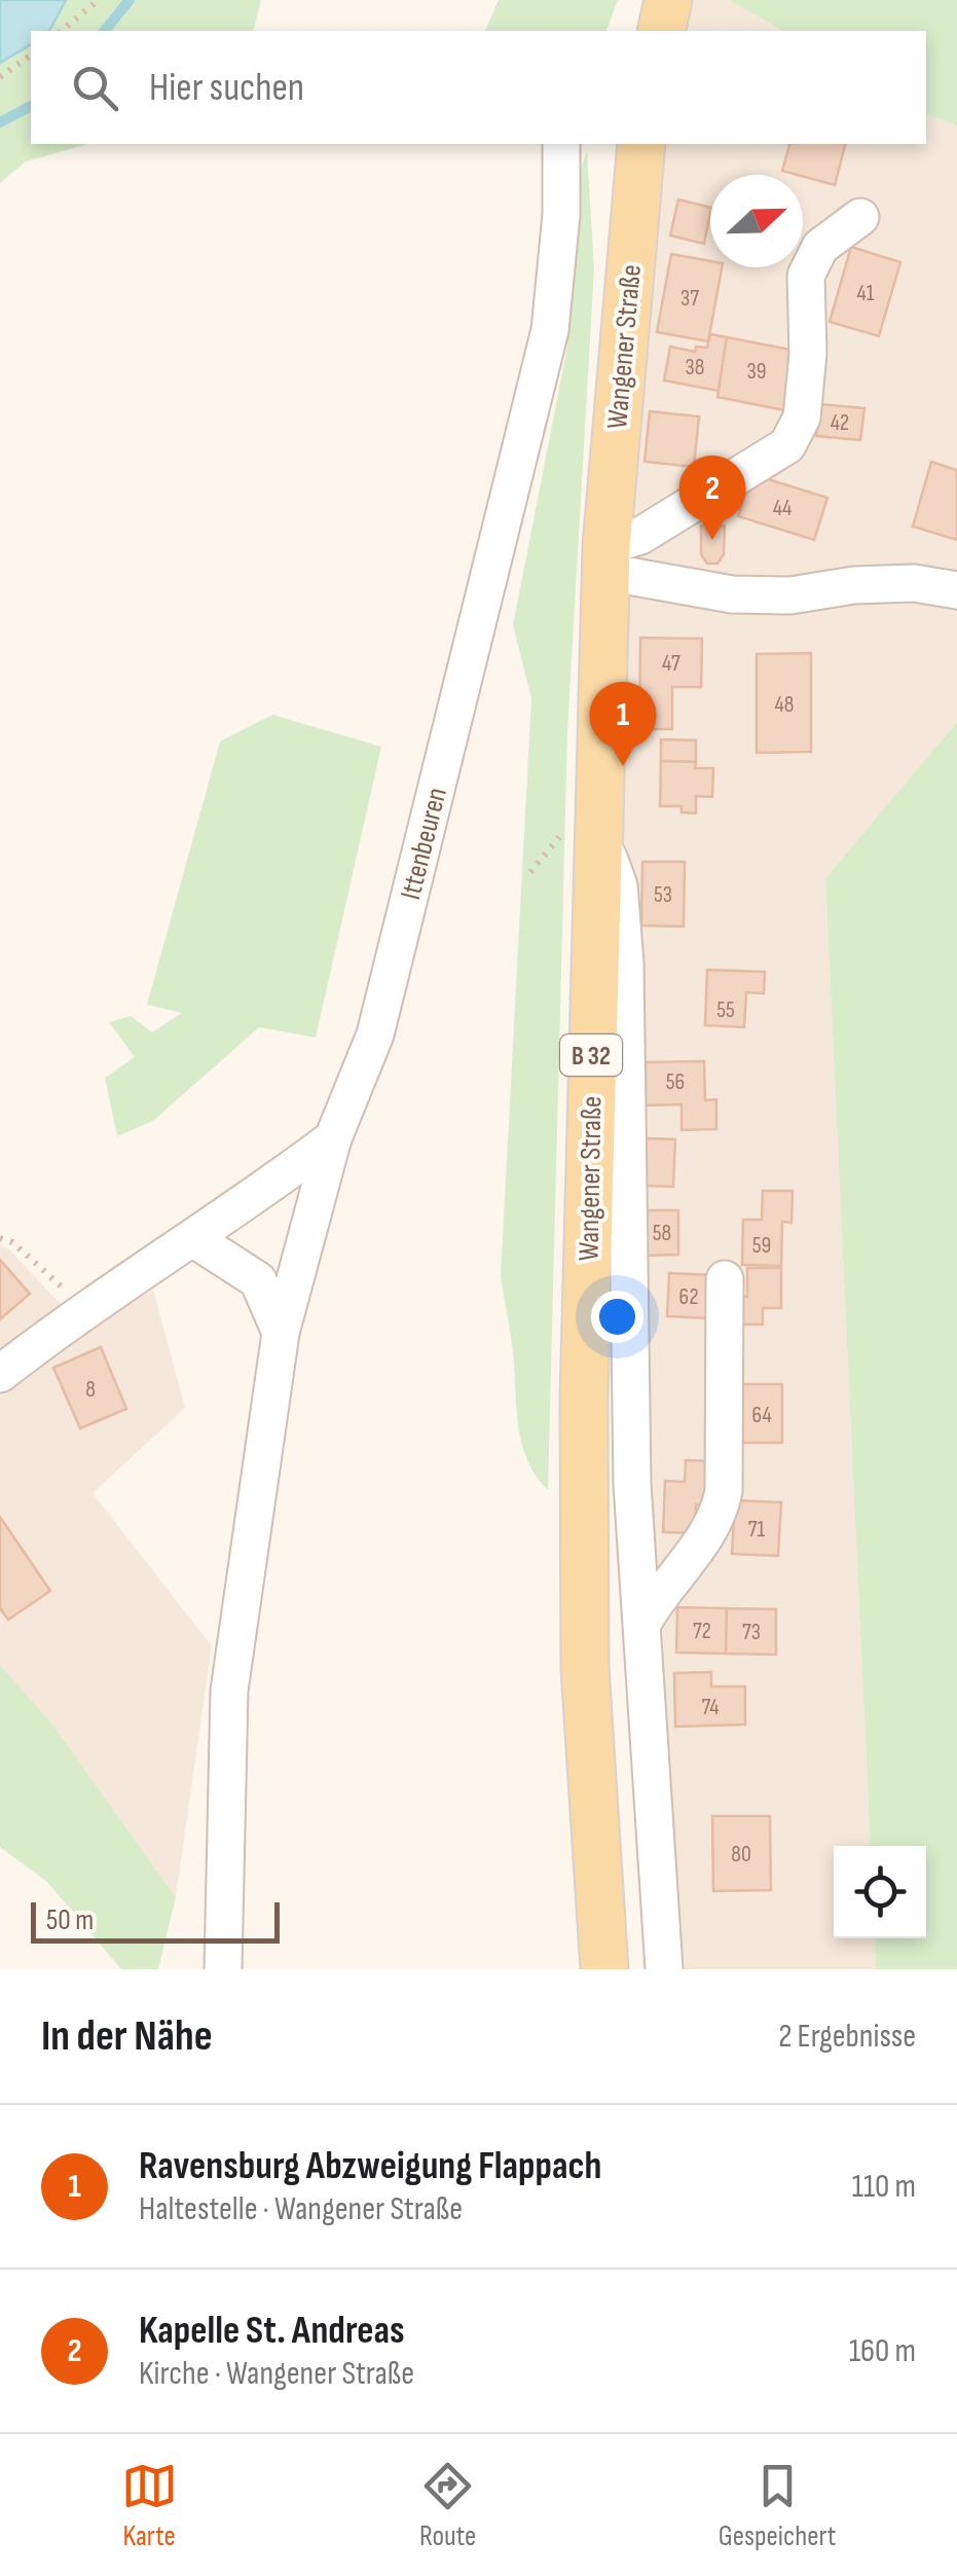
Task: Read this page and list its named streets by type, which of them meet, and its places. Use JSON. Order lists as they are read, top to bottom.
{
  "streets": {
    "main road": ["Wangener Straße", "B 32"],
    "street": ["Ittenbeuren"]
  },
  "house_numbers": [
    "41",
    "37",
    "38",
    "39",
    "42",
    "44",
    "47",
    "48",
    "53",
    "55",
    "56",
    "58",
    "59",
    "62",
    "8",
    "64",
    "71",
    "72",
    "73",
    "74",
    "80"
  ],
  "scale_bar": "50 m",
  "north": "right",
  "page": {
    "search": "Hier suchen",
    "pins": ["2", "1"],
    "scale": "50 m",
    "heading": ["In der Nähe", "2 Ergebnisse"],
    "list": [
      {
        "mark": "1",
        "name": "Ravensburg Abzweigung Flappach",
        "note": "Haltestelle · Wangener Straße",
        "value": "110 m"
      },
      {
        "mark": "2",
        "name": "Kapelle St. Andreas",
        "note": "Kirche · Wangener Straße",
        "value": "160 m"
      }
    ],
    "nav": ["Karte", "Route", "Gespeichert"]
  }
}
